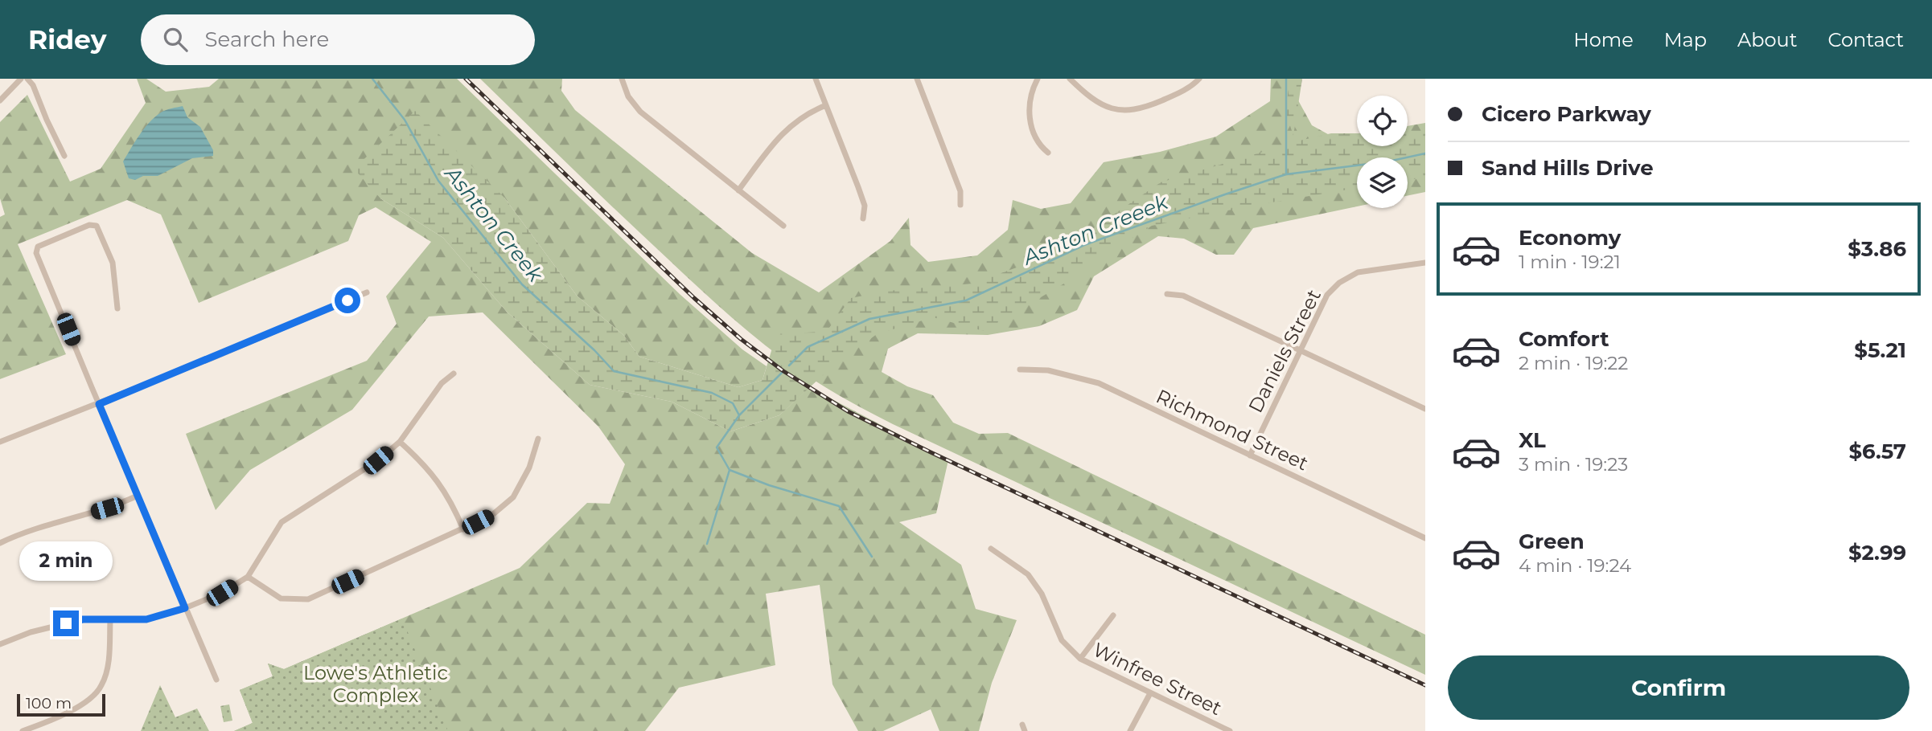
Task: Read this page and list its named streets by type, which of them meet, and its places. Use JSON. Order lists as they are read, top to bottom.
{
  "streets": {
    "street": ["Daniels Street", "Richmond Street", "Winfree Street"]
  },
  "crossings": [
    ["Daniels Street", "Richmond Street"]
  ],
  "water": ["Ashton Creek", "Ashton Creeek"],
  "parks": ["Lowe's Athletic Complex"],
  "scale_bar": "100 m",
  "page": {
    "header": "Ridey",
    "search": "Search here",
    "nav": [
      "Home",
      "Map",
      "About",
      "Contact"
    ],
    "banner": ["Cicero Parkway", "Sand Hills Drive"],
    "list": [
      {
        "name": "Economy",
        "note": "1 min · 19:21",
        "value": "$3.86"
      },
      {
        "name": "Comfort",
        "note": "2 min · 19:22",
        "value": "$5.21"
      },
      {
        "name": "XL",
        "note": "3 min · 19:23",
        "value": "$6.57"
      },
      {
        "name": "Green",
        "note": "4 min · 19:24",
        "value": "$2.99"
      }
    ],
    "bubble": "2 min",
    "buttons": "Confirm",
    "scale": "100 m"
  }
}
